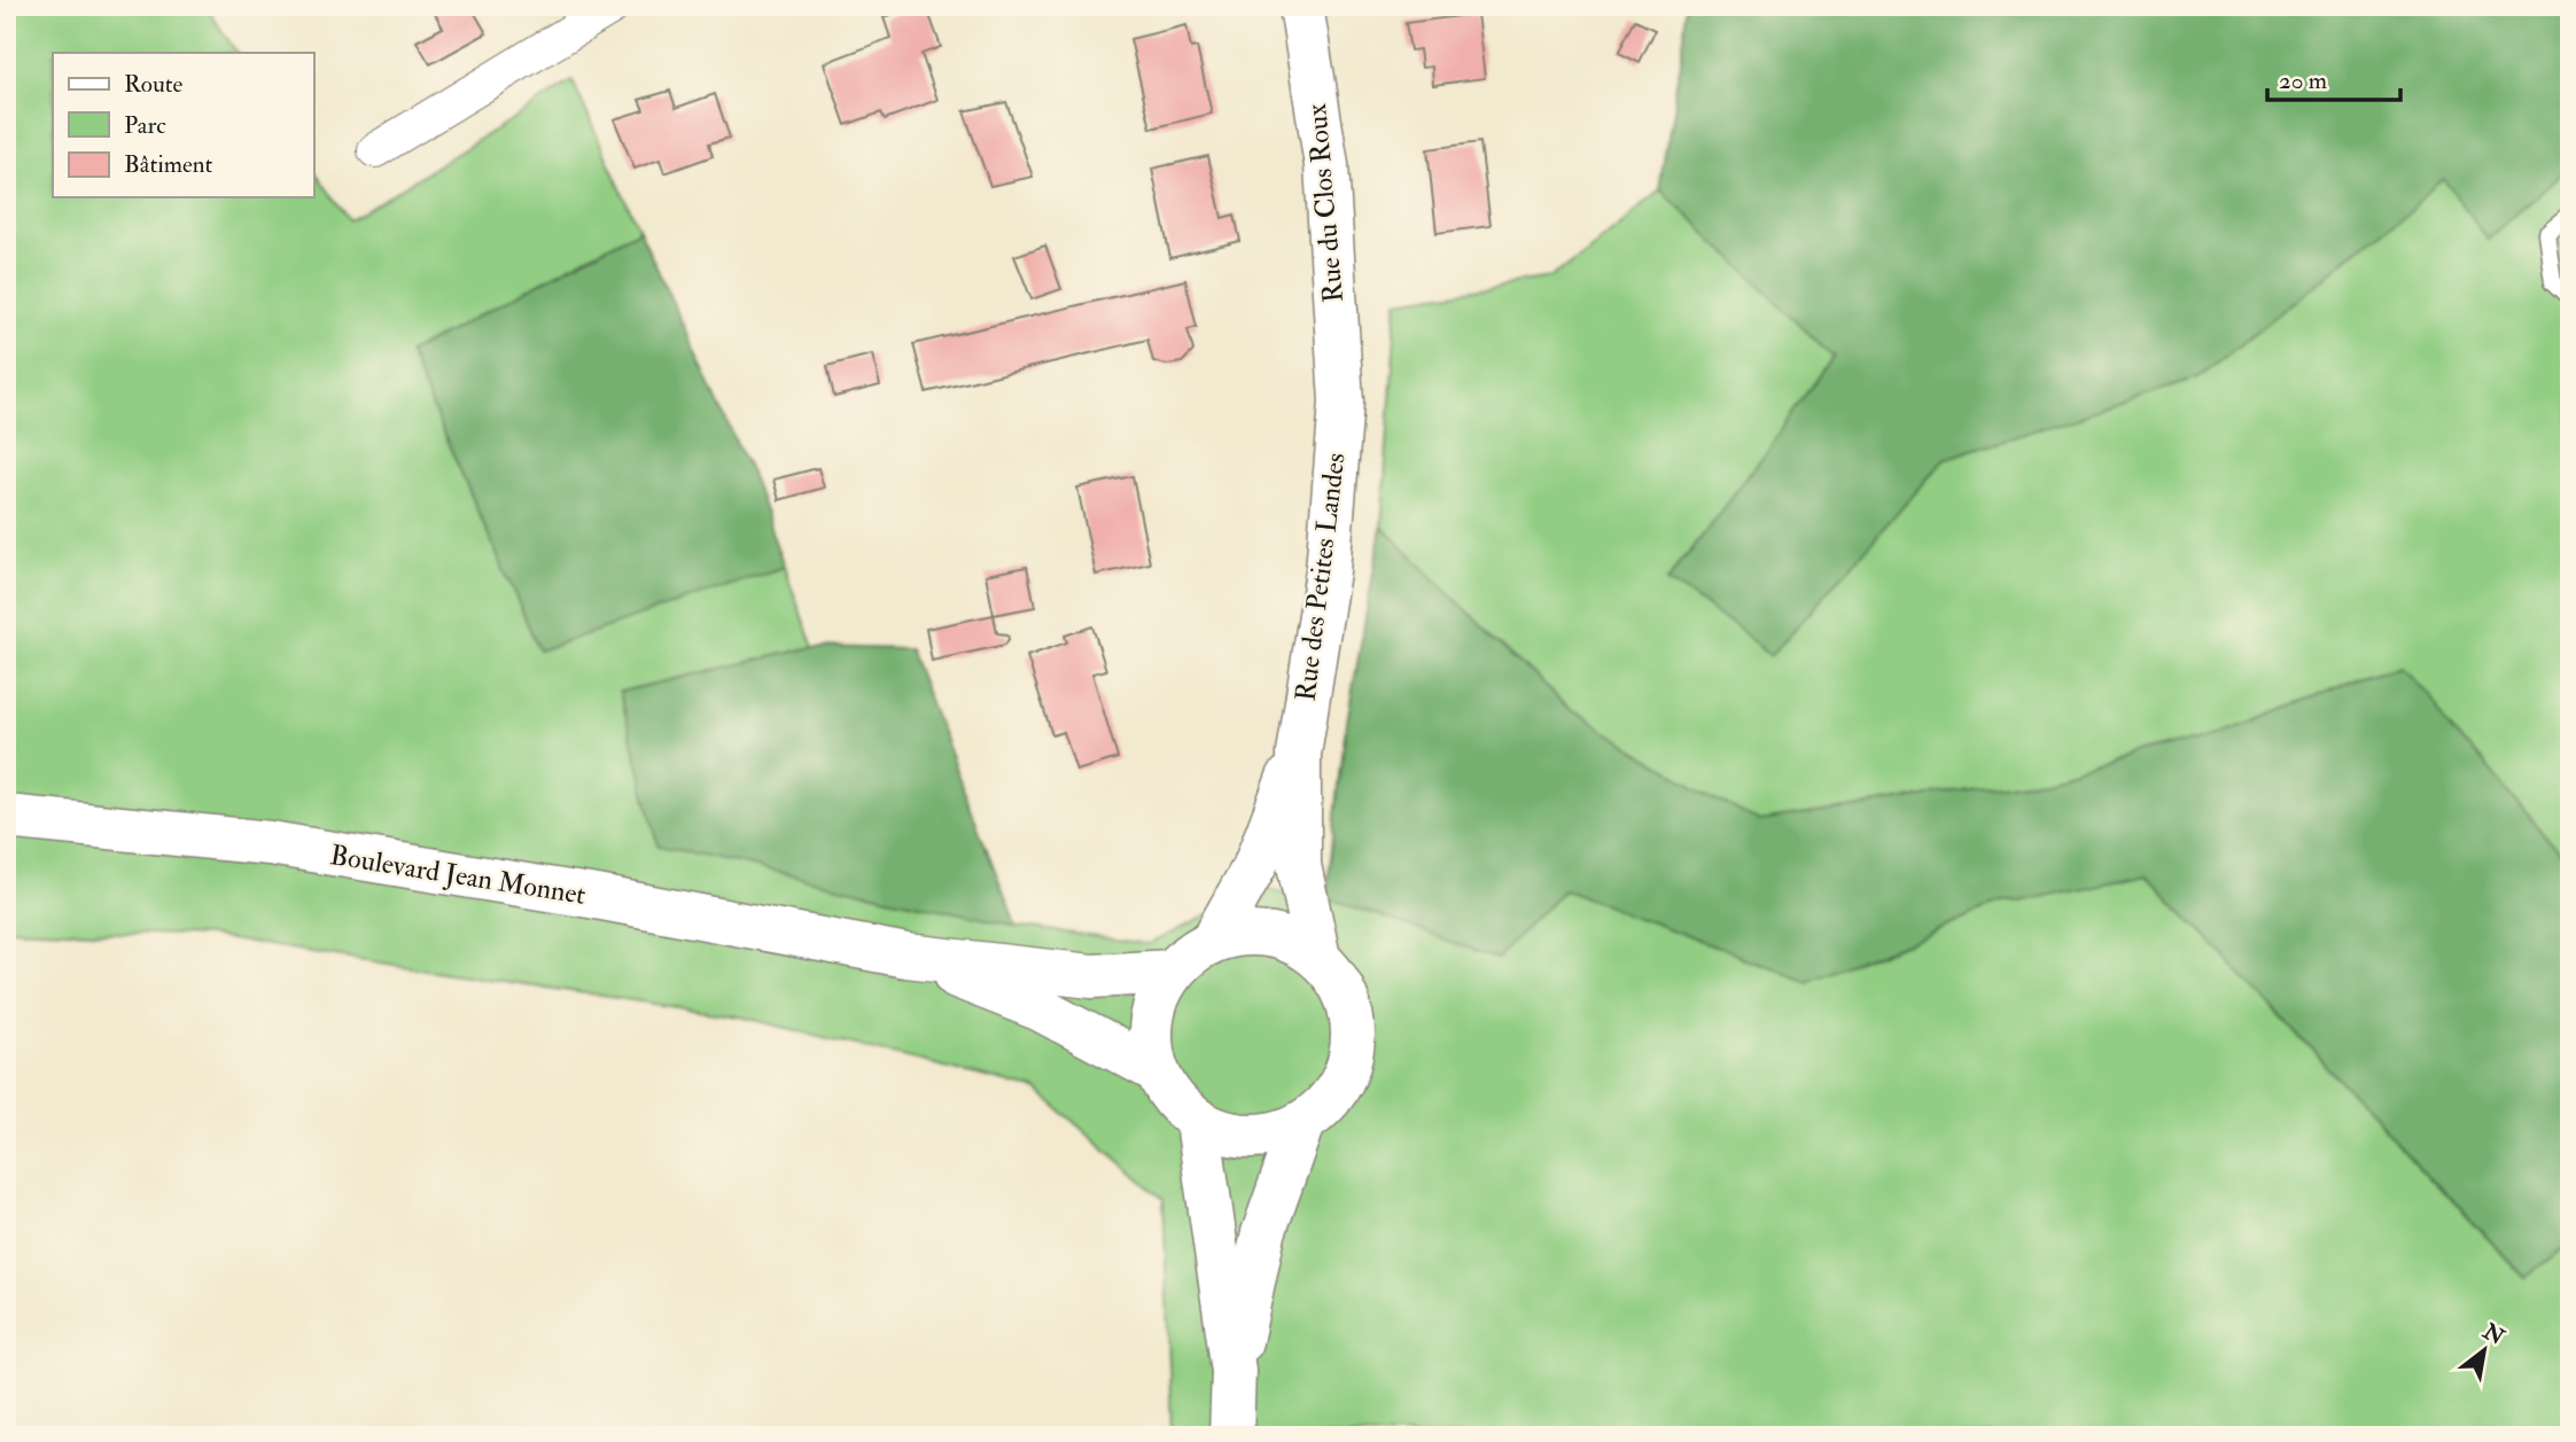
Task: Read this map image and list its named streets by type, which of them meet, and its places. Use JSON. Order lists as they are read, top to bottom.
{
  "streets": {
    "main road": ["Rue du Clos Roux", "Rue des Petites Landes", "Boulevard Jean Monnet"]
  },
  "crossings": [
    ["Rue du Clos Roux", "Rue des Petites Landes"],
    ["Rue des Petites Landes", "Boulevard Jean Monnet"]
  ],
  "legend": ["Route", "Parc", "Bâtiment"],
  "scale_bar": "20 m",
  "north": "top right"
}
